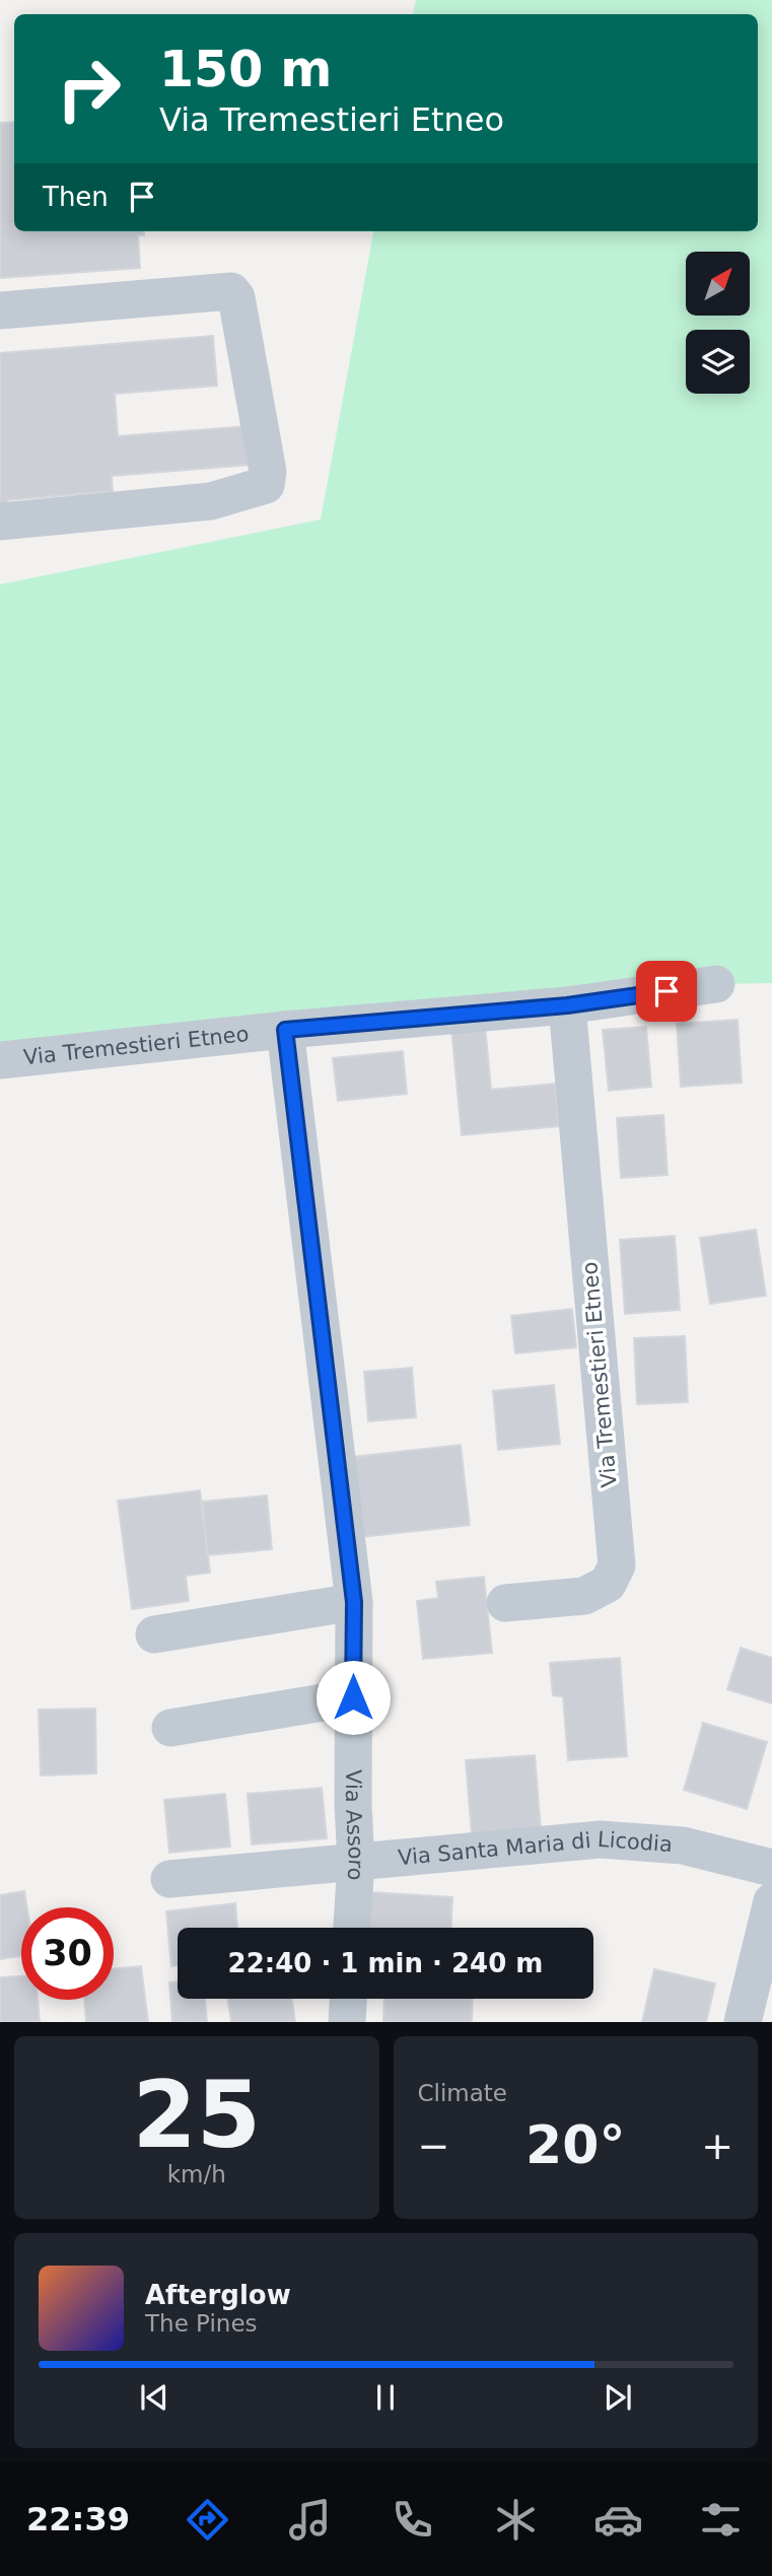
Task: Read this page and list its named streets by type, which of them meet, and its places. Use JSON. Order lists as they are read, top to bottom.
{
  "streets": {
    "street": ["Via Tremestieri Etneo", "Via Assoro", "Via Santa Maria di Licodia"]
  },
  "crossings": [
    ["Via Tremestieri Etneo", "Via Assoro"],
    ["Via Assoro", "Via Santa Maria di Licodia"]
  ],
  "north": "top right",
  "page": {
    "turn": ["150 m", "Via Tremestieri Etneo"],
    "then": "Then",
    "limit": "30",
    "trip": "22:40 · 1 min · 240 m",
    "tile": [
      ["25", "km/h"],
      "Climate"
    ],
    "heat": ["−", "20°", "+"],
    "song": ["Afterglow", "The Pines"],
    "tabs": "22:39"
  }
}
